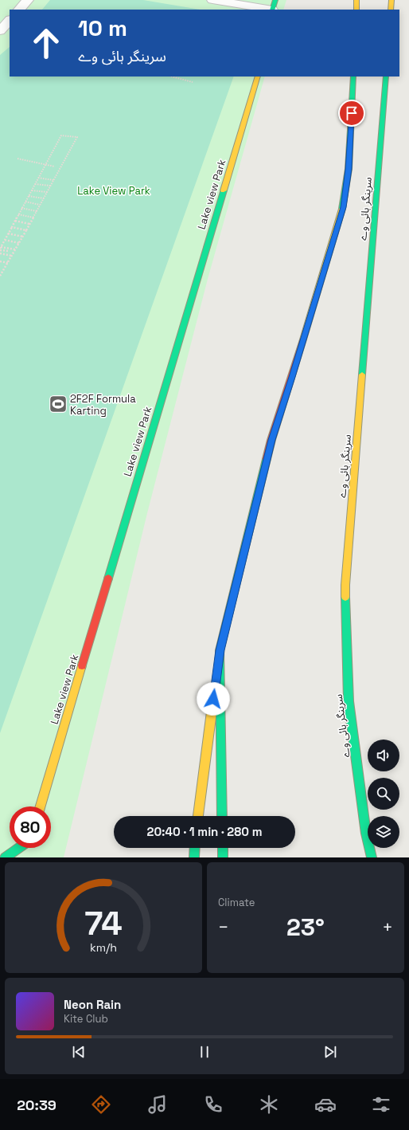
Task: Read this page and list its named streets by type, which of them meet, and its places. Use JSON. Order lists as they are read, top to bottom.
{
  "streets": {
    "main road": ["Lake view Park", "سرینگر ہائی وے"]
  },
  "parks": ["Lake View Park"],
  "places": {
    "sports": ["2F2F Formula Karting"]
  },
  "page": {
    "turn": ["10 m", "سرینگر ہائی وے"],
    "limit": "80",
    "trip": "20:40 · 1 min · 280 m",
    "tile": "Climate",
    "heat": ["−", "23°", "+"],
    "song": ["Neon Rain", "Kite Club"],
    "tabs": "20:39",
    "gauge": ["74", "km/h"]
  }
}
